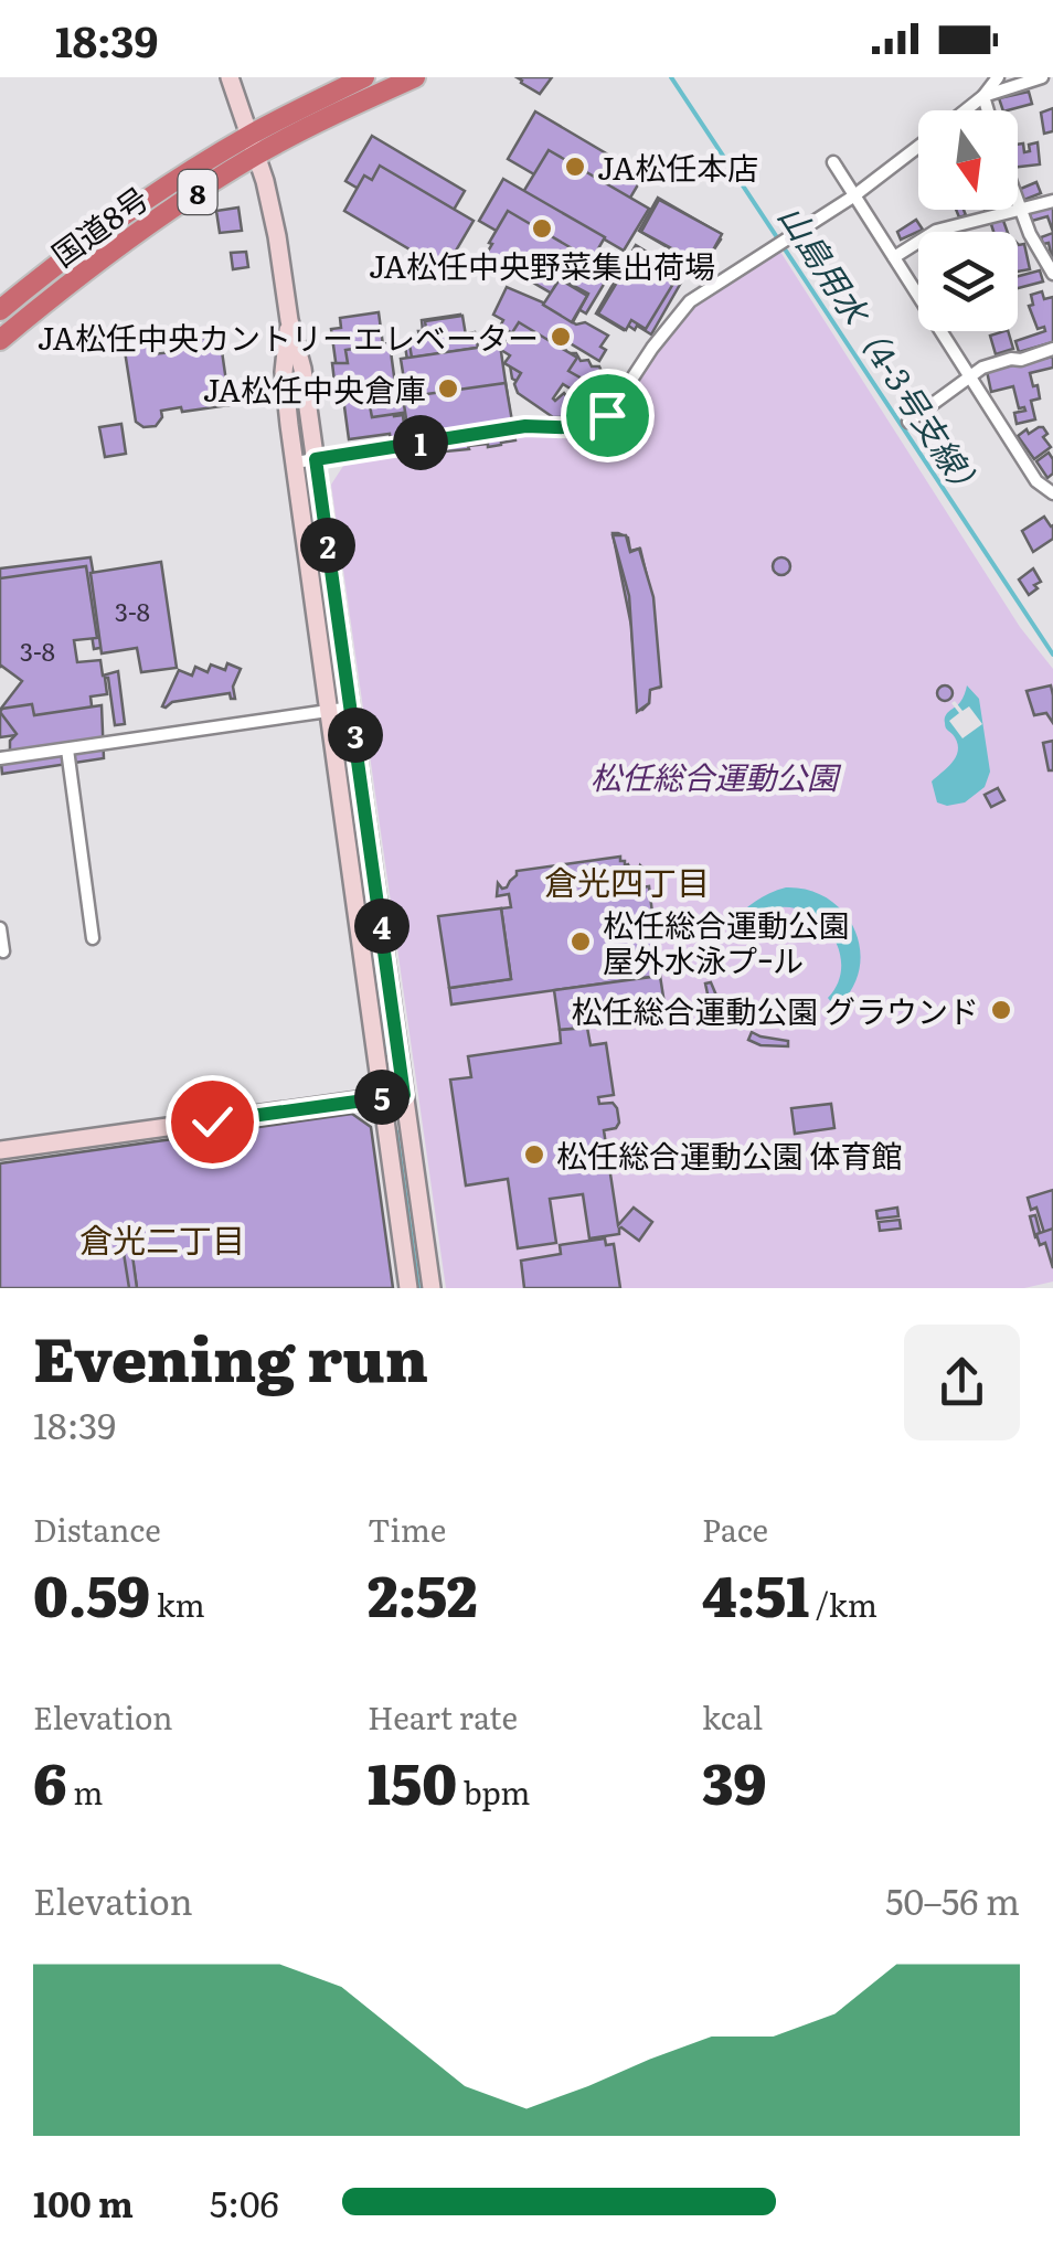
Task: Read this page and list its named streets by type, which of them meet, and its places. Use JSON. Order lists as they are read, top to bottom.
{
  "streets": {
    "highway": ["8", "国道8号"]
  },
  "districts": ["倉光四丁目", "倉光二丁目"],
  "water": ["山島用水（4-3号支線）"],
  "parks": ["松任総合運動公園"],
  "places": [
    "JA松任本店",
    "JA松任中央野菜集出荷場",
    "JA松任中央カントリーエレベーター",
    "JA松任中央倉庫",
    "松任総合運動公園 屋外水泳プｰル",
    "松任総合運動公園 グラウンド",
    "松任総合運動公園 体育館"
  ],
  "house_numbers": ["3-8", "3-8"],
  "north": "bottom",
  "page": {
    "status": "18:39",
    "pins": [
      "1",
      "2",
      "3",
      "4",
      "5"
    ],
    "heading": ["Evening run", "18:39"],
    "stats": [
      ["Distance", "0.59 km"],
      ["Time", "2:52"],
      ["Pace", "4:51 /km"],
      ["Elevation", "6 m"],
      ["Heart rate", "150 bpm"],
      ["kcal", "39"]
    ],
    "chart": ["Elevation", "50–56 m"],
    "list": [
      {
        "name": "100 m",
        "note": "5:06"
      }
    ]
  }
}
